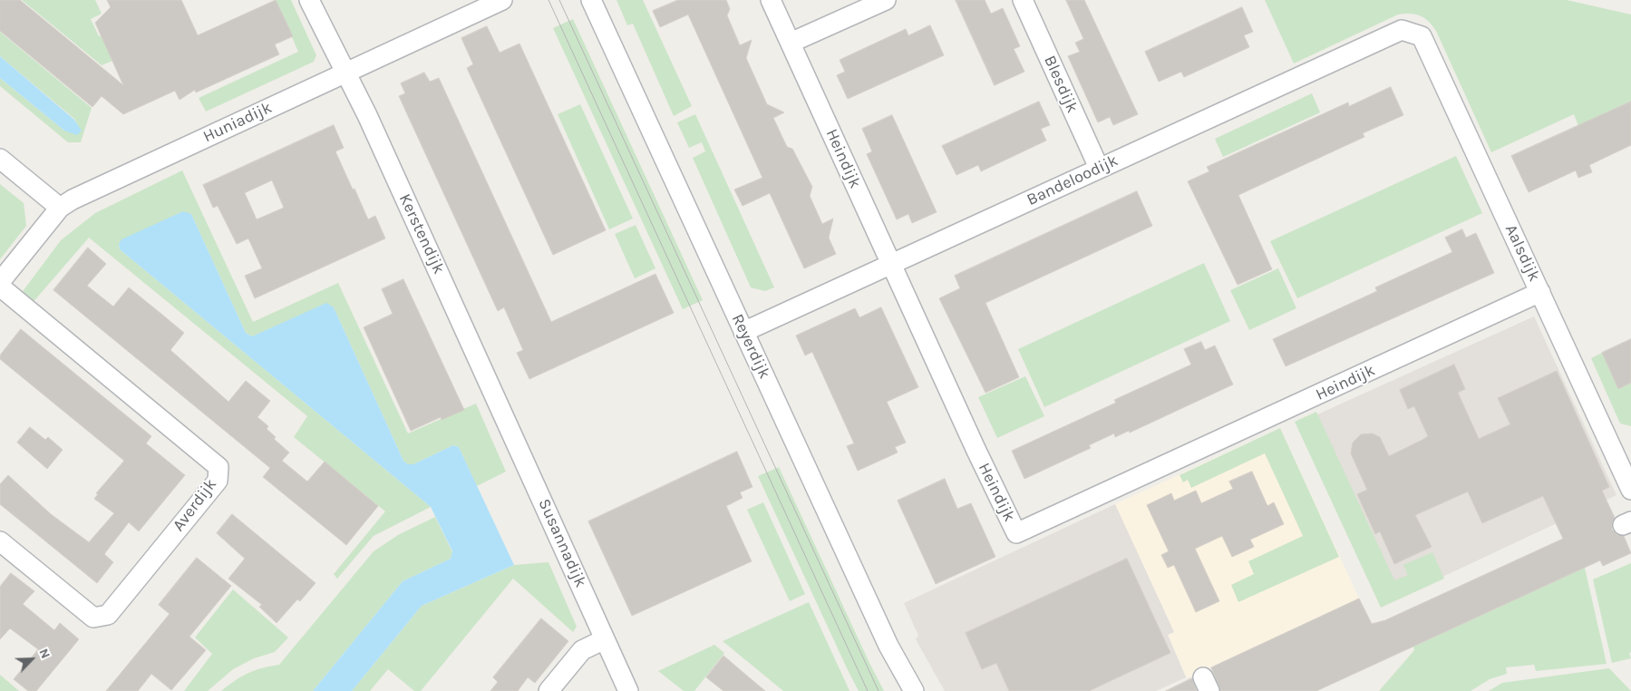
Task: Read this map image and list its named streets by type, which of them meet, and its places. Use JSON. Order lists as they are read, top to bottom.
{
  "streets": {
    "street": [
      "Blesdijk",
      "Huniadijk",
      "Heindijk",
      "Bandeloodijk",
      "Kerstendijk",
      "Aalsdijk",
      "Reyerdijk",
      "Averdijk",
      "Susannadijk"
    ]
  },
  "crossings": [
    ["Blesdijk", "Bandeloodijk"],
    ["Huniadijk", "Kerstendijk"],
    ["Heindijk", "Bandeloodijk"],
    ["Heindijk", "Aalsdijk"],
    ["Bandeloodijk", "Aalsdijk"],
    ["Bandeloodijk", "Reyerdijk"],
    ["Kerstendijk", "Susannadijk"]
  ],
  "north": "top right"
}
